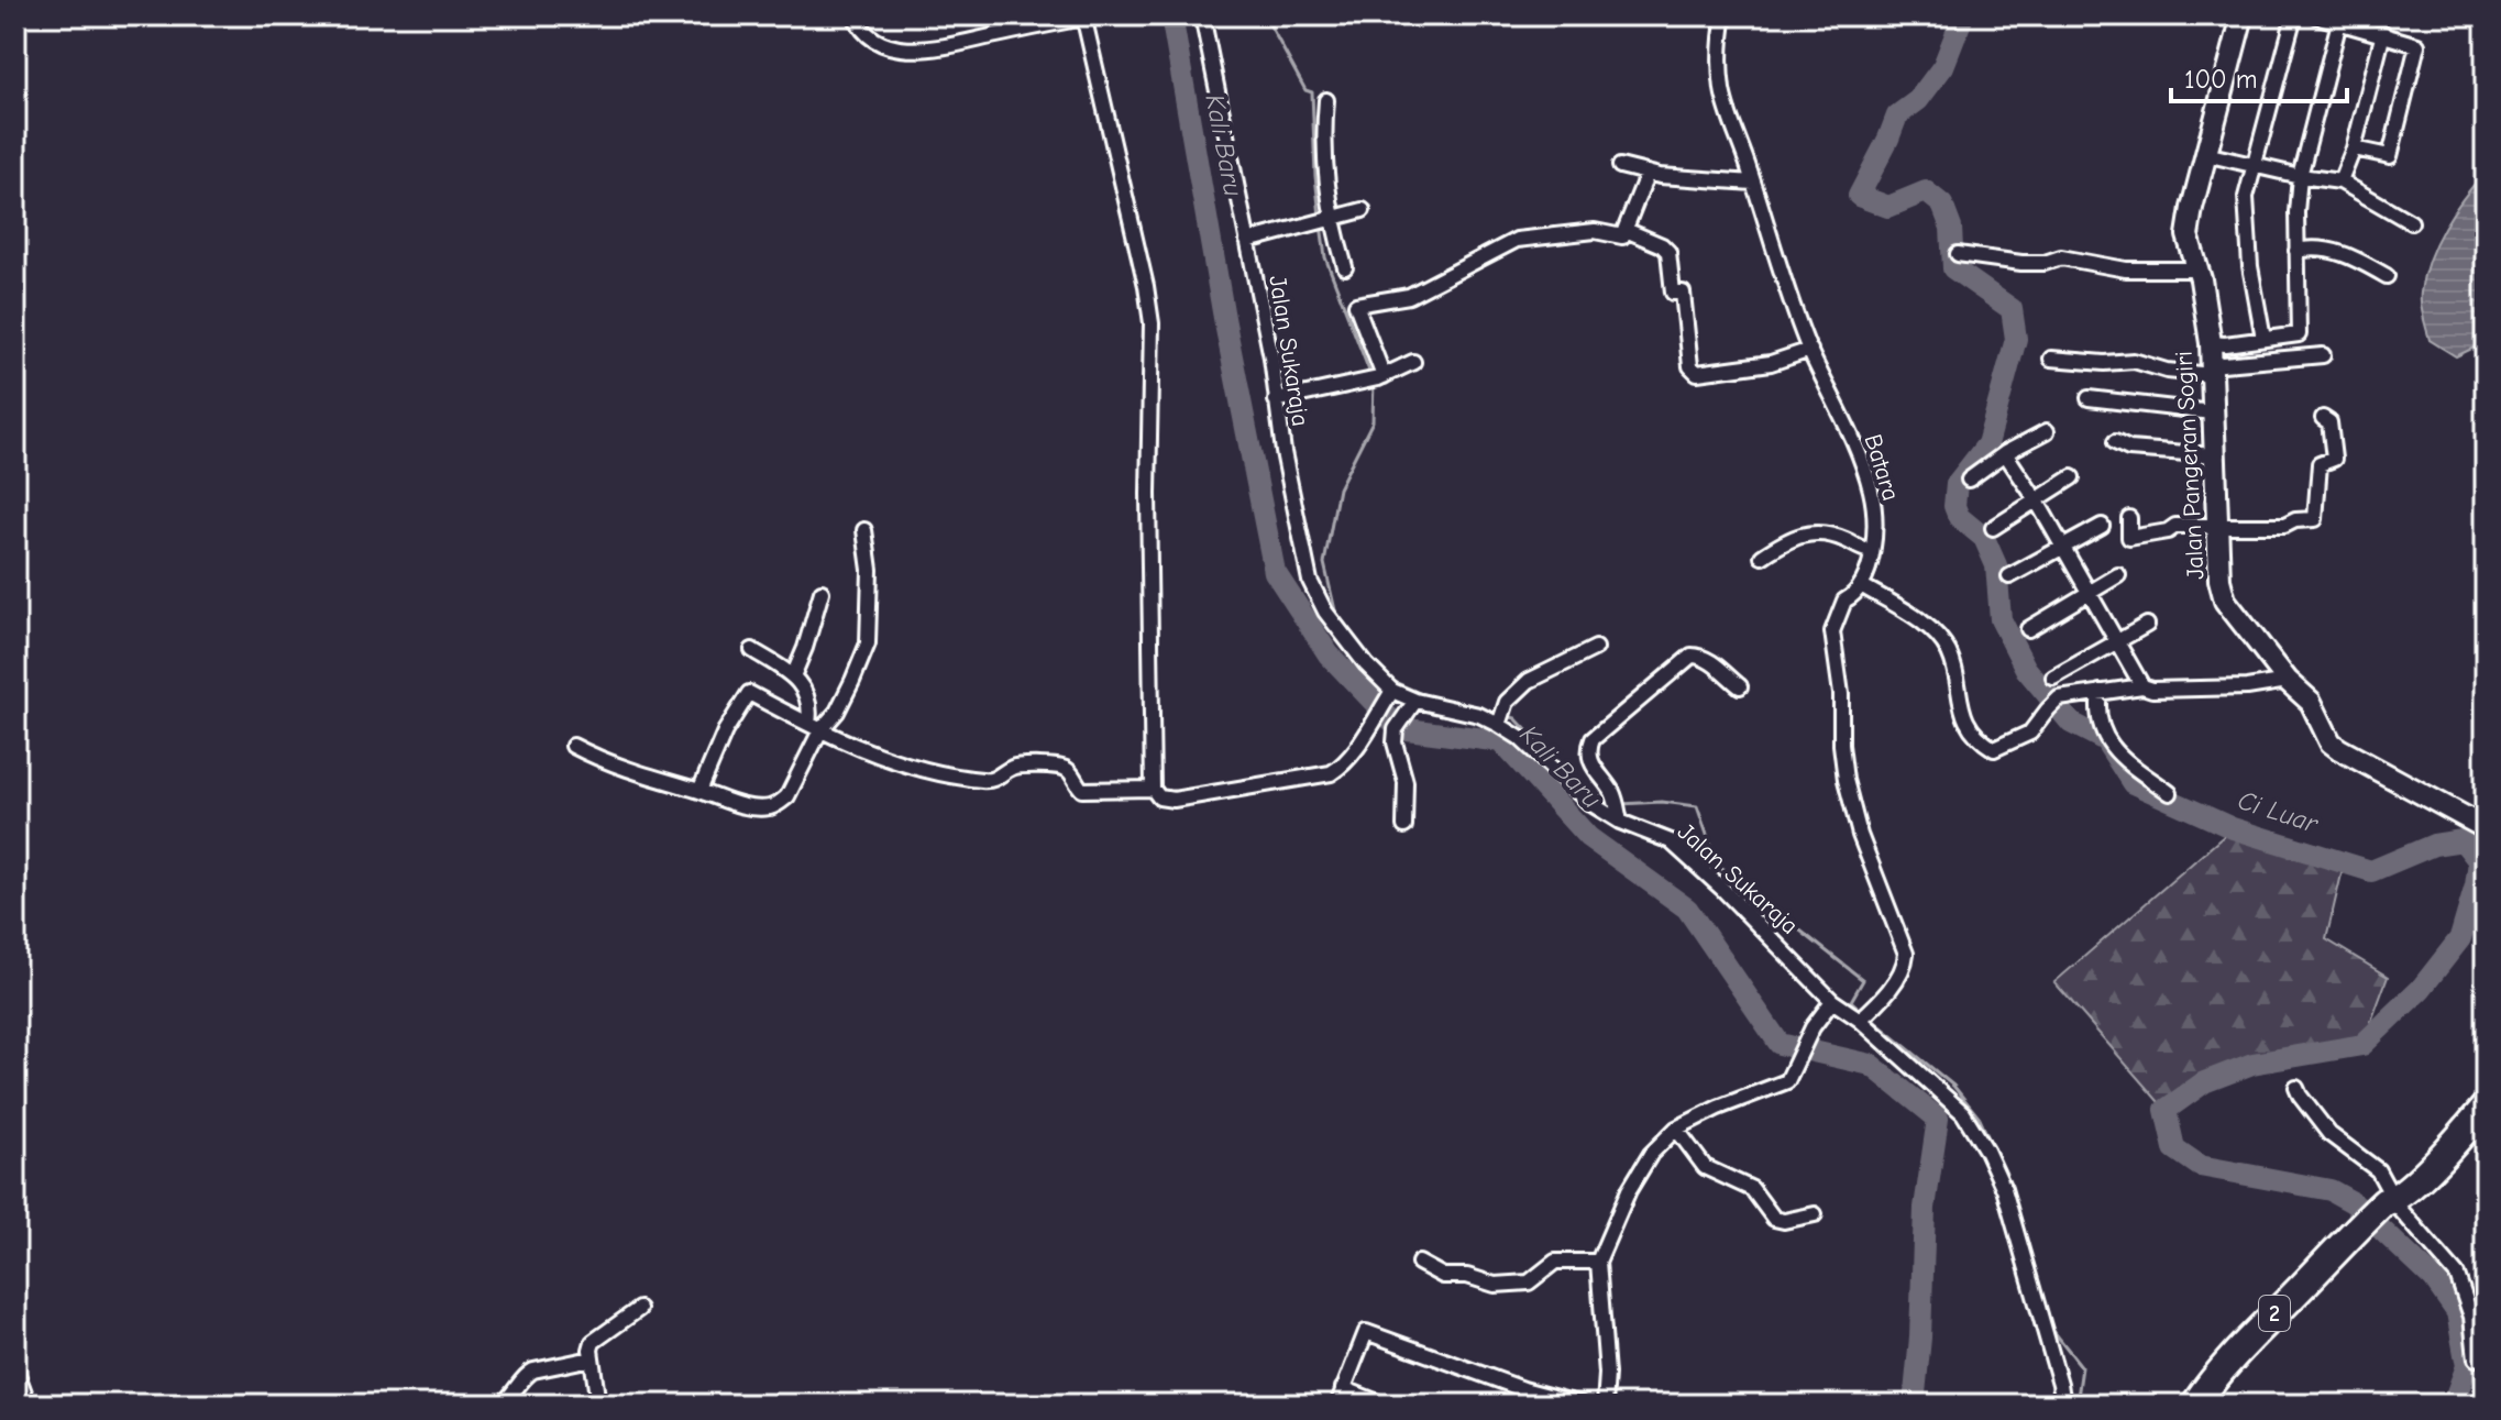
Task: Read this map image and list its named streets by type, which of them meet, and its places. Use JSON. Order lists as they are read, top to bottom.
{
  "streets": {
    "highway": ["2"],
    "street": ["Jalan Sukaraja", "Jalan Pangeran Sogiri", "Batara"]
  },
  "crossings": [
    ["Jalan Sukaraja", "Batara"]
  ],
  "water": ["Kali Baru", "Ci Luar"],
  "scale_bar": "100 m"
}
